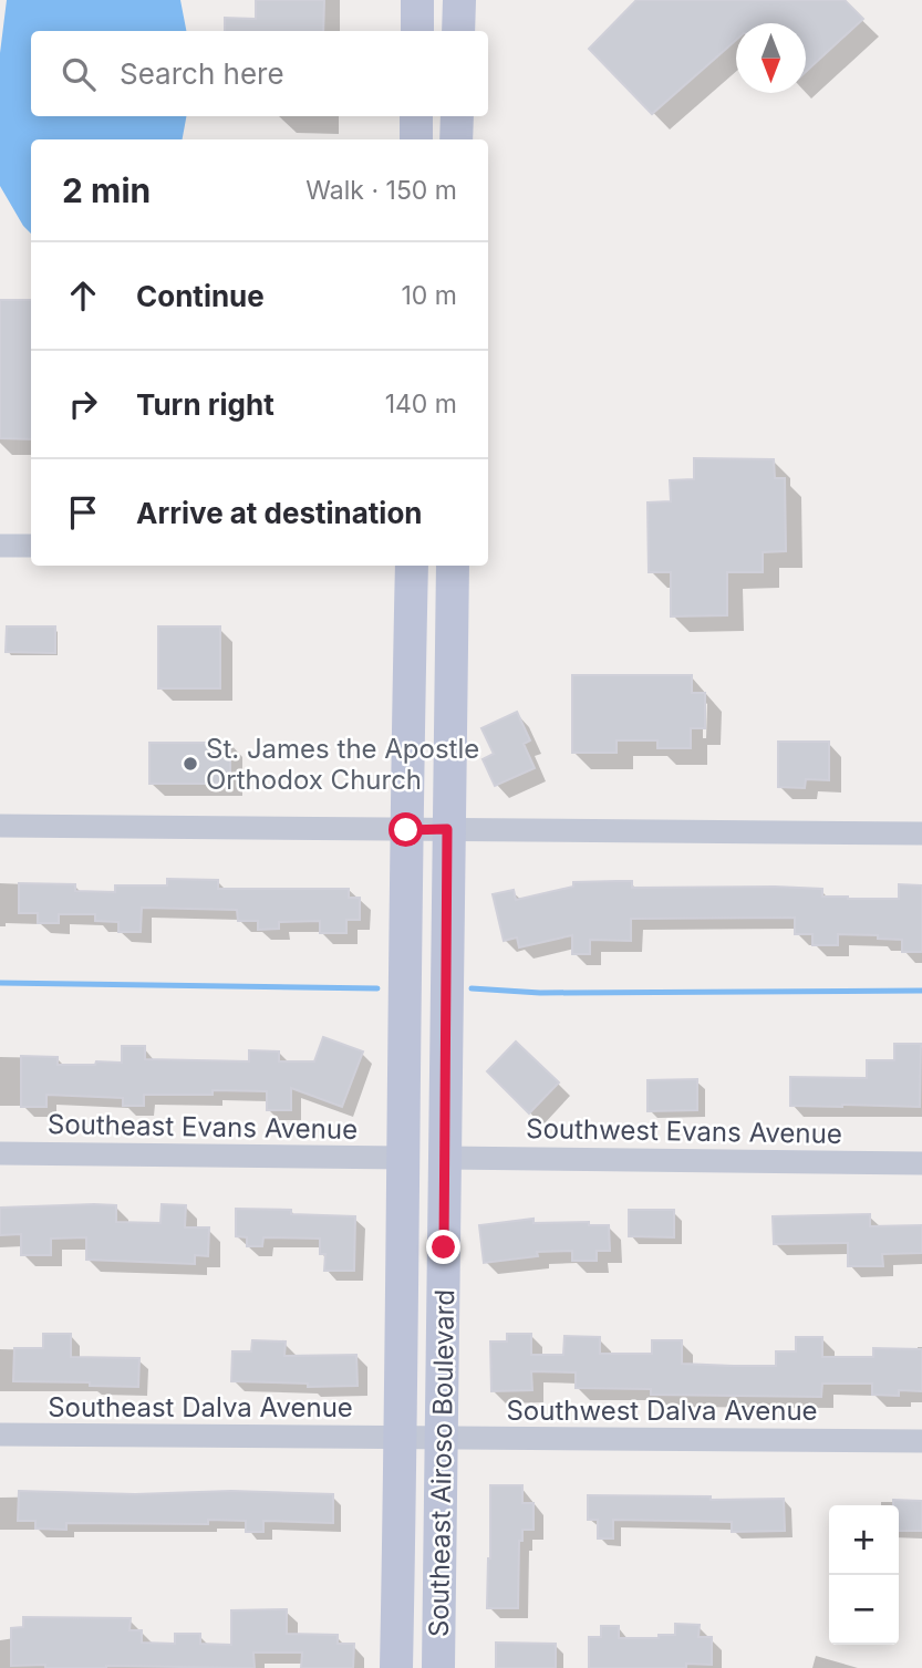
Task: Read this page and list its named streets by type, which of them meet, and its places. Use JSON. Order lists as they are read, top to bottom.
{
  "streets": {
    "main road": ["Southeast Airoso Boulevard"],
    "street": [
      "Southeast Evans Avenue",
      "Southwest Evans Avenue",
      "Southeast Dalva Avenue",
      "Southwest Dalva Avenue"
    ]
  },
  "crossings": [
    ["Southeast Evans Avenue", "Southeast Airoso Boulevard"],
    ["Southwest Evans Avenue", "Southeast Airoso Boulevard"],
    ["Southeast Dalva Avenue", "Southwest Dalva Avenue"],
    ["Southeast Dalva Avenue", "Southeast Airoso Boulevard"],
    ["Southwest Dalva Avenue", "Southeast Airoso Boulevard"]
  ],
  "places": ["St. James the Apostle Orthodox Church"],
  "north": "bottom",
  "page": {
    "search": "Search here",
    "heading": ["2 min", "Walk · 150 m"],
    "list": [
      ["Continue", "10 m"],
      ["Turn right", "140 m"],
      "Arrive at destination"
    ],
    "map_buttons": ["+", "−"]
  }
}
